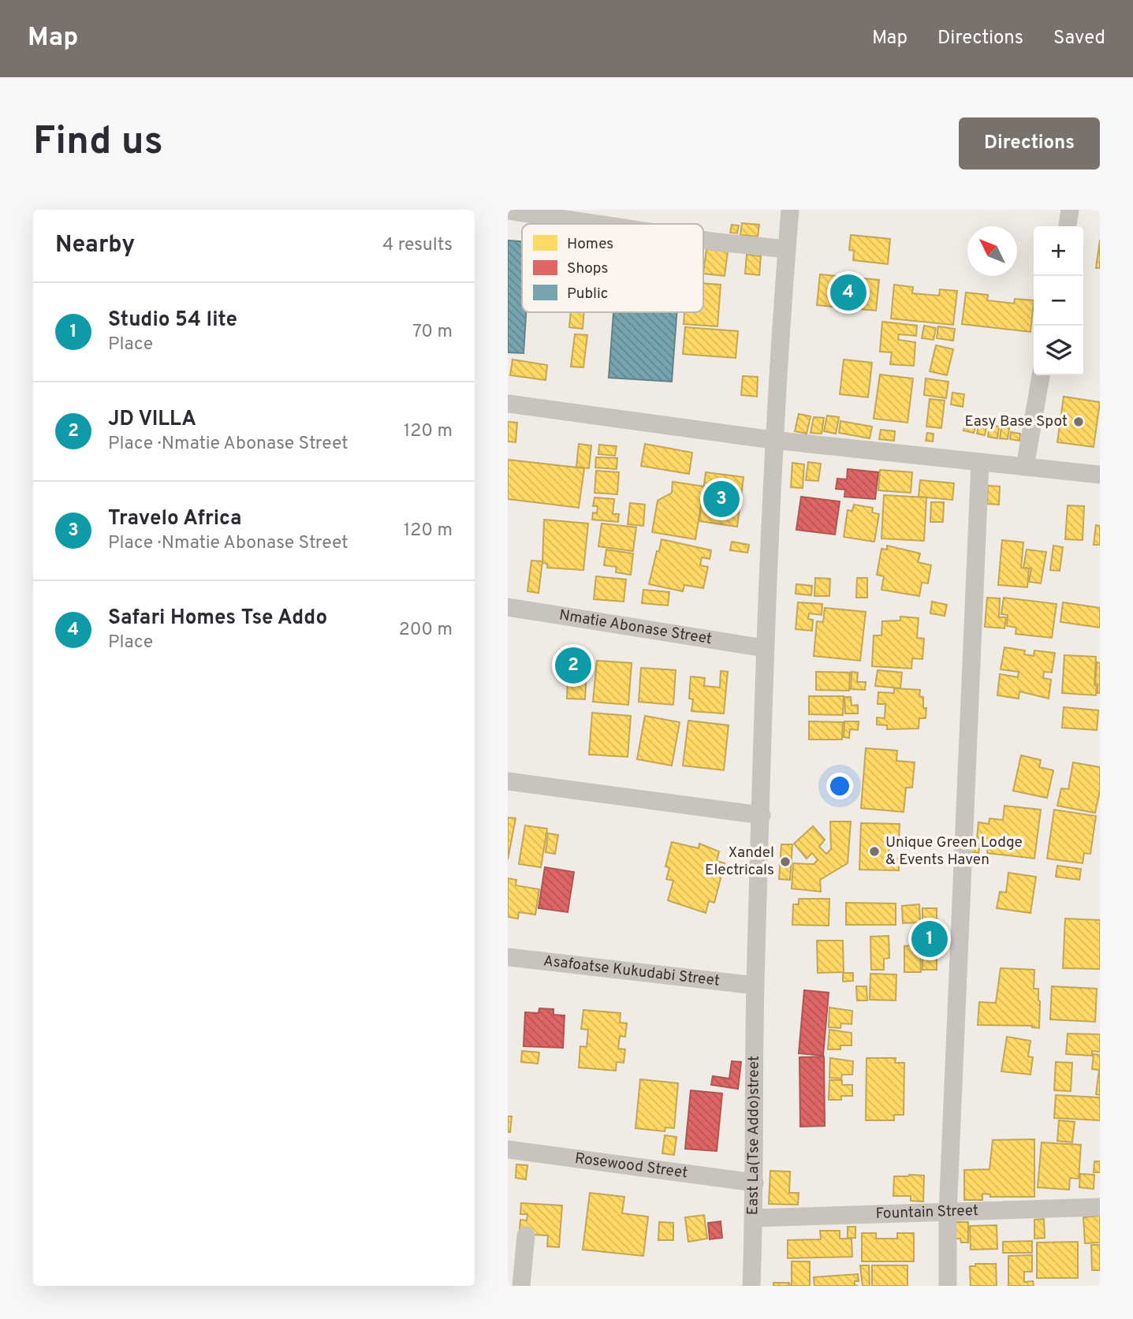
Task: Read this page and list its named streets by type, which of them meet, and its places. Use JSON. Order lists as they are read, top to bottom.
{
  "streets": {
    "street": [
      "Nmatie Abonase Street",
      "Asafoatse Kukudabi Street",
      "East La(Tse Addo)street",
      "Rosewood Street",
      "Fountain Street"
    ]
  },
  "crossings": [
    ["Nmatie Abonase Street", "East La(Tse Addo)street"],
    ["Asafoatse Kukudabi Street", "East La(Tse Addo)street"],
    ["East La(Tse Addo)street", "Rosewood Street"],
    ["East La(Tse Addo)street", "Fountain Street"]
  ],
  "places": ["Easy Base Spot", "Unique Green Lodge & Events Haven", "Xandel Electricals"],
  "legend": ["Homes", "Shops", "Public"],
  "north": "top left",
  "page": {
    "header": "Map",
    "nav": ["Map", "Directions", "Saved"],
    "buttons": "Directions",
    "title": "Find us",
    "heading": ["Nearby", "4 results"],
    "map_buttons": ["+", "−"],
    "pins": [
      "4",
      "3",
      "2",
      "1"
    ],
    "list": [
      {
        "mark": "1",
        "name": "Studio 54 lite",
        "note": "Place",
        "value": "70 m"
      },
      {
        "mark": "2",
        "name": "JD VILLA",
        "note": "Place · Nmatie Abonase Street",
        "value": "120 m"
      },
      {
        "mark": "3",
        "name": "Travelo Africa",
        "note": "Place · Nmatie Abonase Street",
        "value": "120 m"
      },
      {
        "mark": "4",
        "name": "Safari Homes Tse Addo",
        "note": "Place",
        "value": "200 m"
      }
    ]
  }
}
